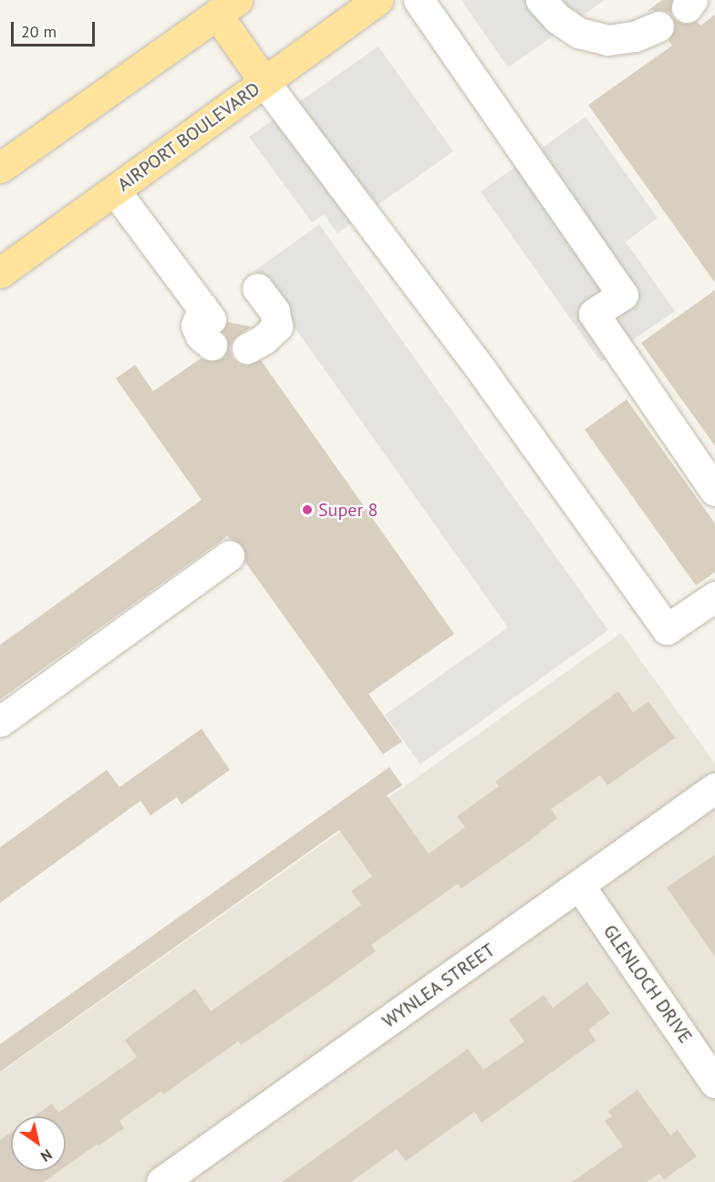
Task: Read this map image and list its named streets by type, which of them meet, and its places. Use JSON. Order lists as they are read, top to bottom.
{
  "streets": {
    "main road": ["AIRPORT BOULEVARD"],
    "street": ["GLENLOCH DRIVE", "WYNLEA STREET"]
  },
  "crossings": [
    ["GLENLOCH DRIVE", "WYNLEA STREET"]
  ],
  "places": ["Super 8"],
  "scale_bar": "20 m",
  "north": "bottom right"
}
